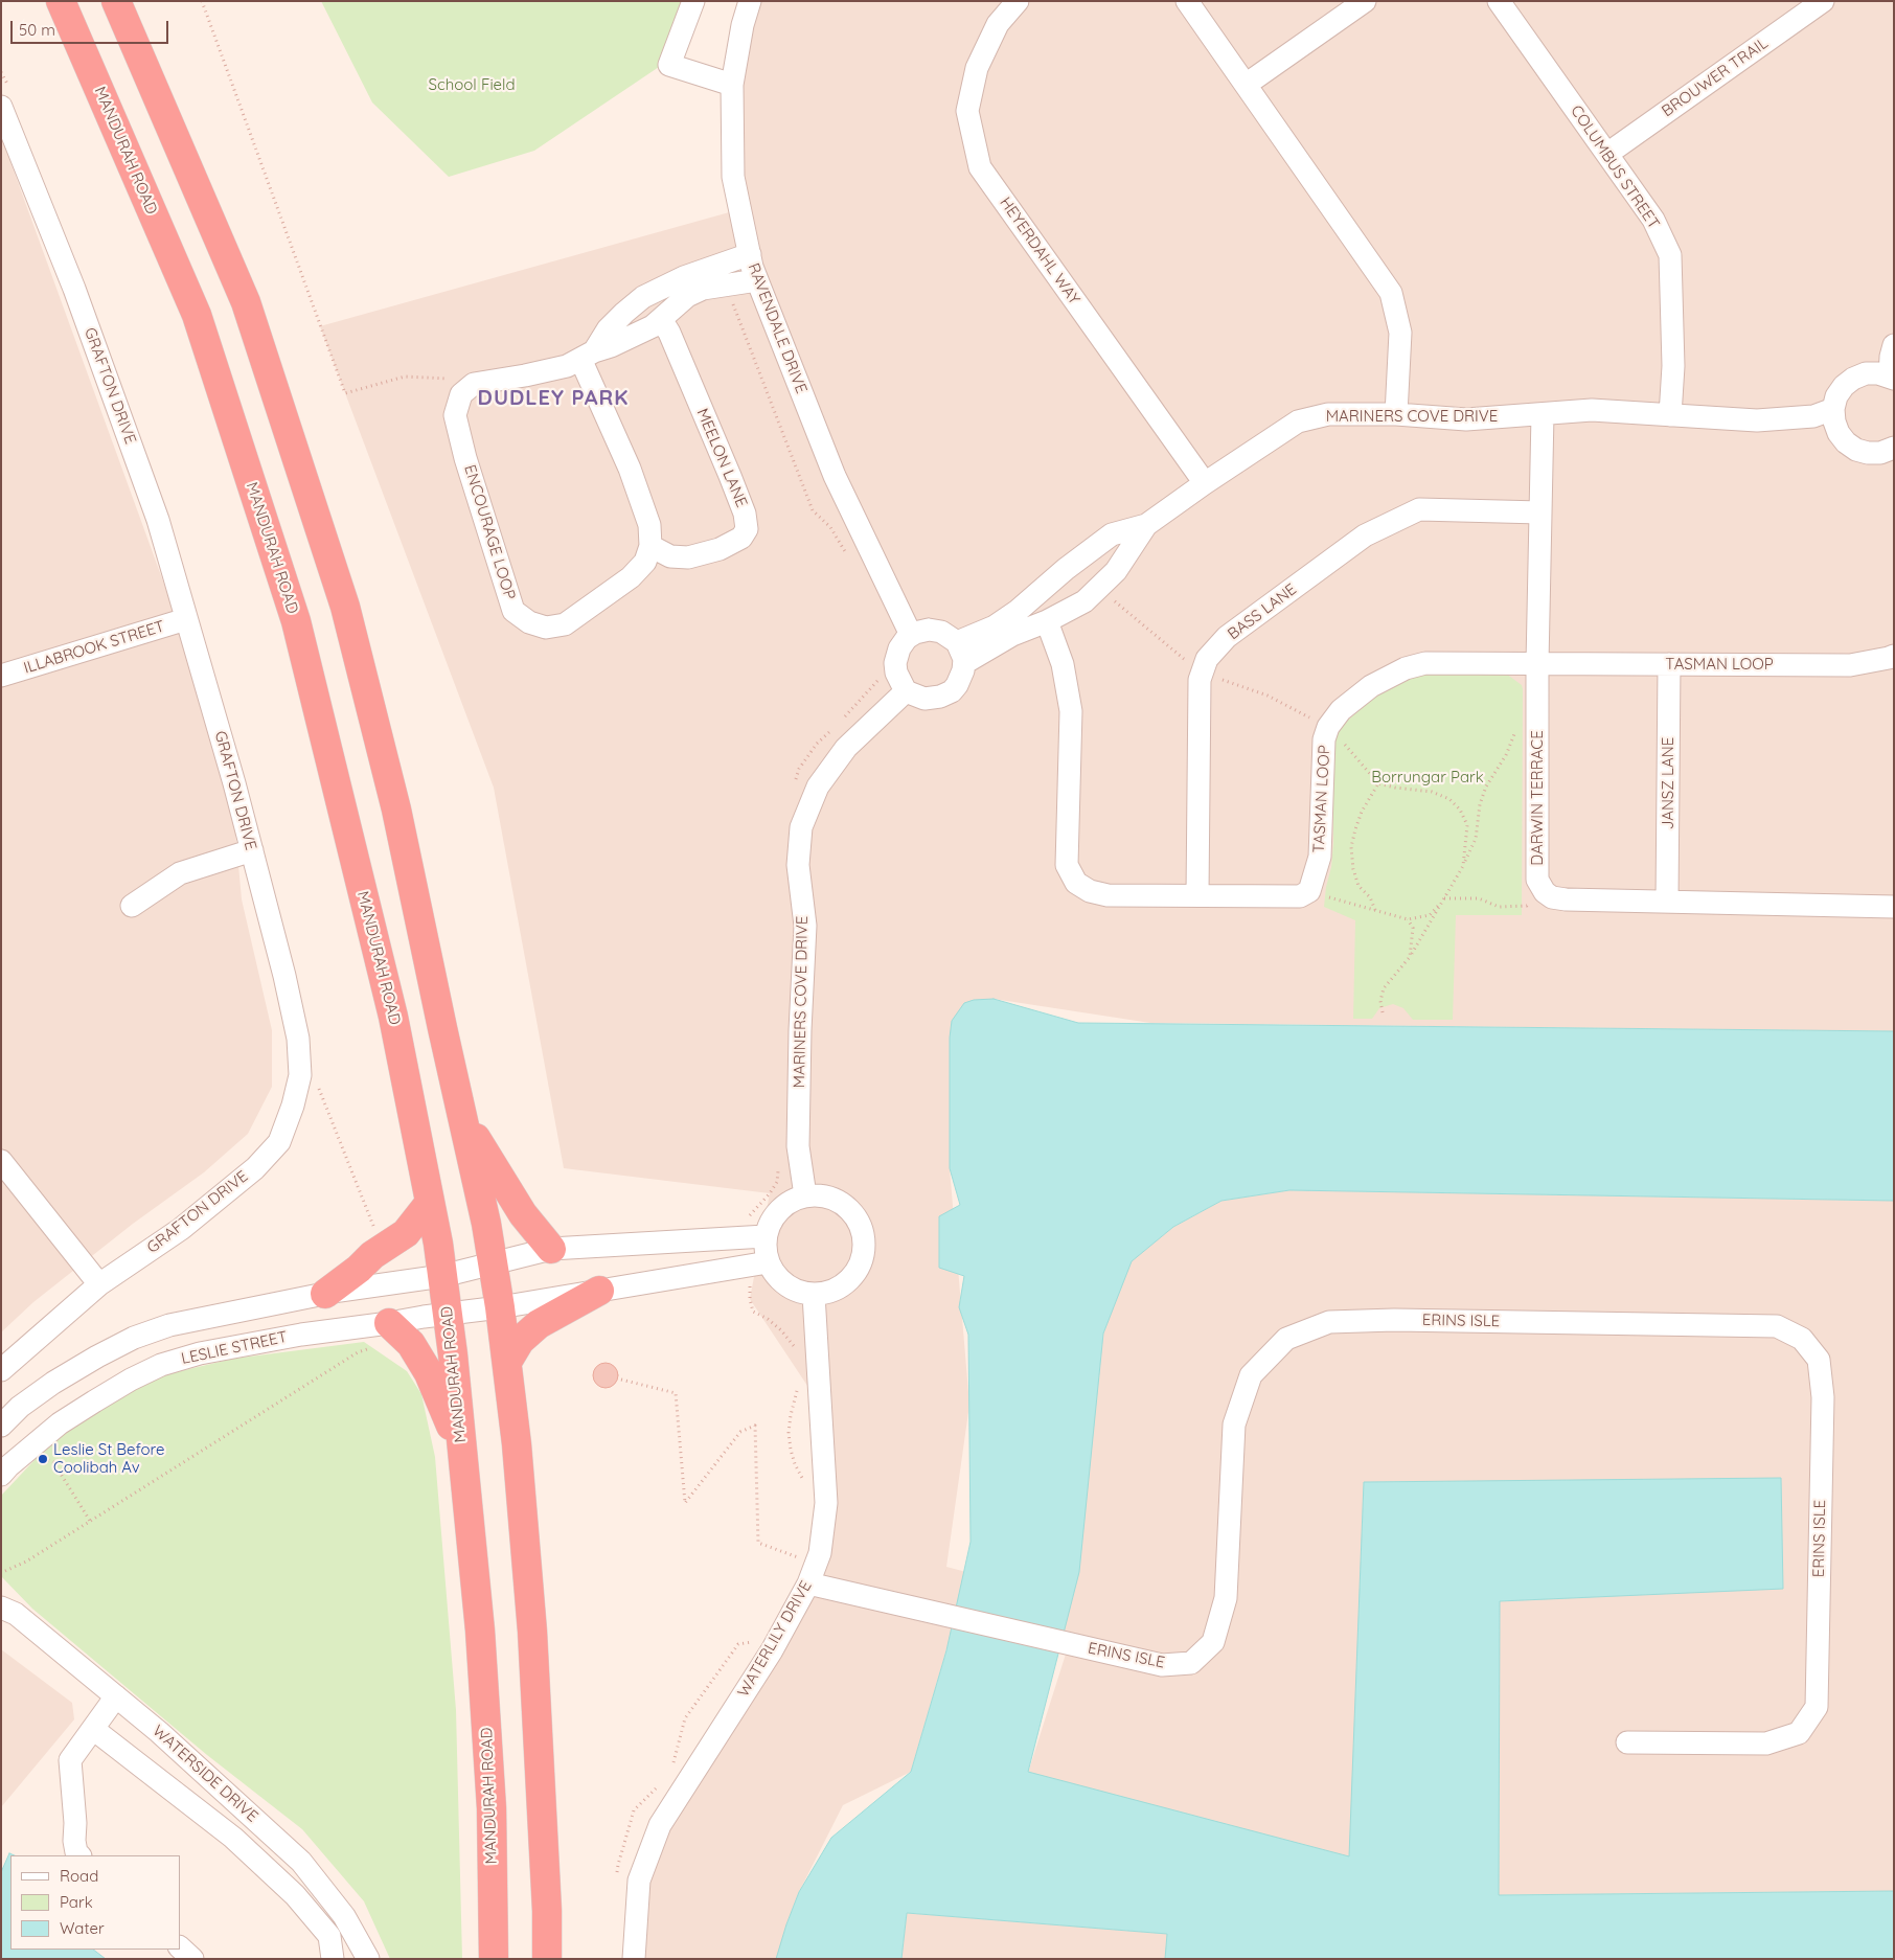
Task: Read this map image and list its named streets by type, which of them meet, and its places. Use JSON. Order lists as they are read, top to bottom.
{
  "streets": {
    "highway": ["MANDURAH ROAD"],
    "street": [
      "BROUWER TRAIL",
      "COLUMBUS STREET",
      "HEYERDAHL WAY",
      "RAVENDALE DRIVE",
      "GRAFTON DRIVE",
      "MARINERS COVE DRIVE",
      "MEELON LANE",
      "ENCOURAGE LOOP",
      "BASS LANE",
      "ILLABROOK STREET",
      "TASMAN LOOP",
      "JANSZ LANE",
      "DARWIN TERRACE",
      "ERINS ISLE",
      "LESLIE STREET",
      "WATERLILY DRIVE",
      "WATERSIDE DRIVE"
    ]
  },
  "crossings": [
    ["BROUWER TRAIL", "COLUMBUS STREET"],
    ["MANDURAH ROAD", "LESLIE STREET"],
    ["COLUMBUS STREET", "MARINERS COVE DRIVE"],
    ["HEYERDAHL WAY", "MARINERS COVE DRIVE"],
    ["RAVENDALE DRIVE", "MARINERS COVE DRIVE"],
    ["RAVENDALE DRIVE", "ENCOURAGE LOOP"],
    ["GRAFTON DRIVE", "ILLABROOK STREET"],
    ["MARINERS COVE DRIVE", "DARWIN TERRACE"],
    ["MARINERS COVE DRIVE", "WATERLILY DRIVE"],
    ["MEELON LANE", "ENCOURAGE LOOP"],
    ["BASS LANE", "DARWIN TERRACE"],
    ["TASMAN LOOP", "JANSZ LANE"],
    ["TASMAN LOOP", "DARWIN TERRACE"],
    ["ERINS ISLE", "WATERLILY DRIVE"]
  ],
  "districts": ["DUDLEY PARK"],
  "parks": ["School Field", "Borrungar Park"],
  "places": ["Leslie St Before Coolibah Av"],
  "legend": ["Road", "Park", "Water"],
  "scale_bar": "50 m"
}
